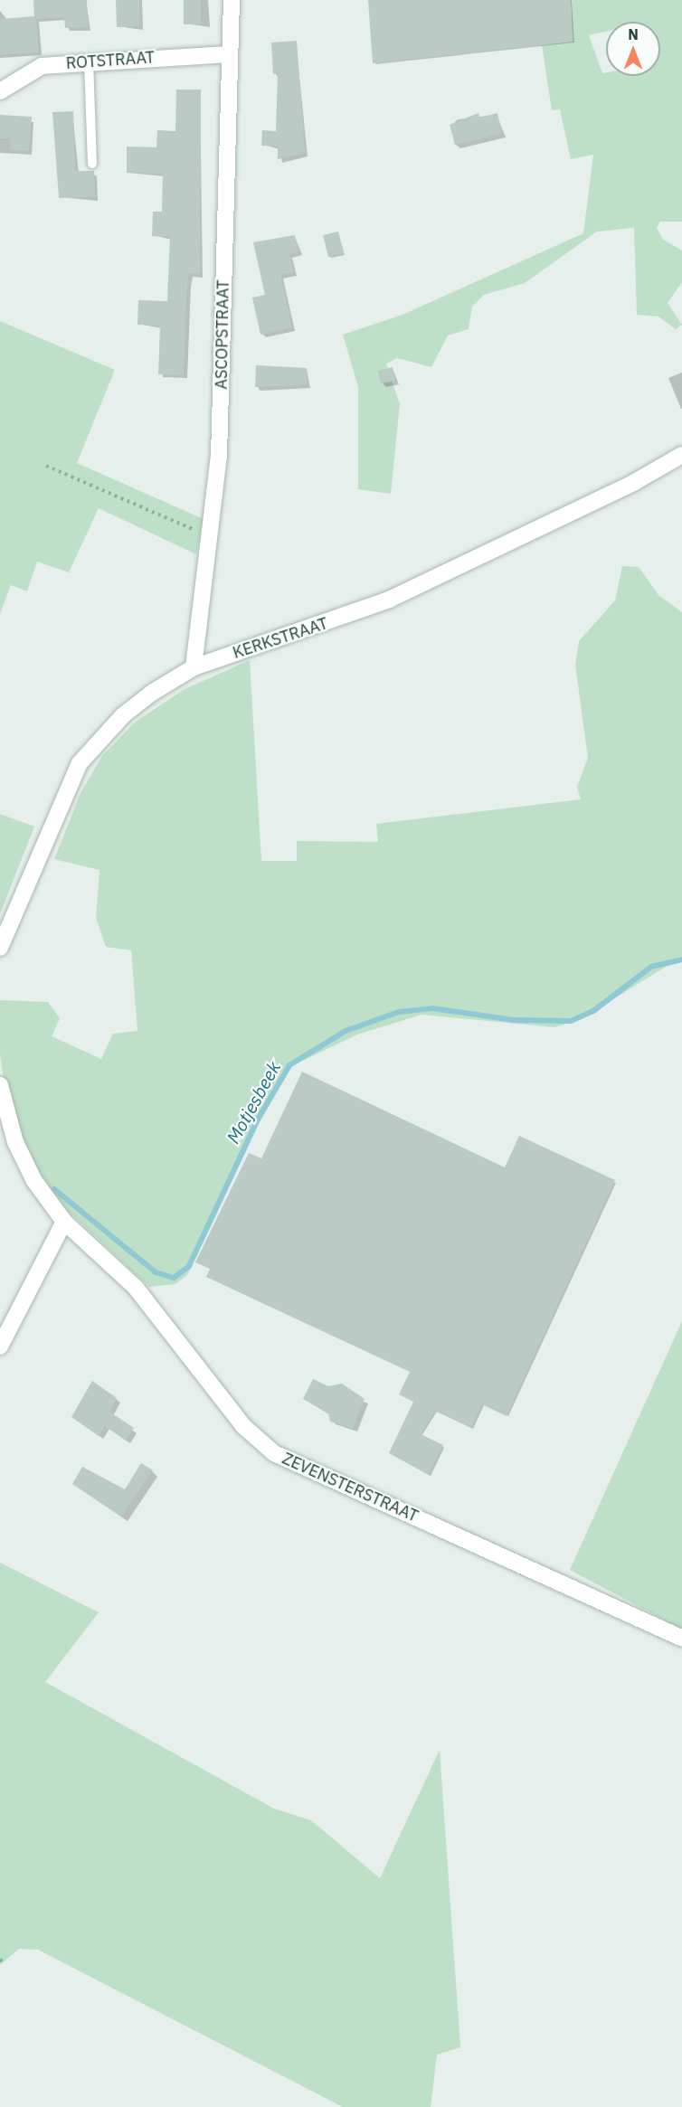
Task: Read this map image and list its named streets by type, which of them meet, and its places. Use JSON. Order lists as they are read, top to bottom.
{
  "streets": {
    "street": [
      "ROTSTRAAT",
      "ASCOPSTRAAT",
      "KERKSTRAAT",
      "ZEVENSTERSTRAAT"
    ]
  },
  "crossings": [
    ["ROTSTRAAT", "ASCOPSTRAAT"],
    ["ASCOPSTRAAT", "KERKSTRAAT"]
  ],
  "water": ["Motjesbeek"],
  "north": "top"
}
